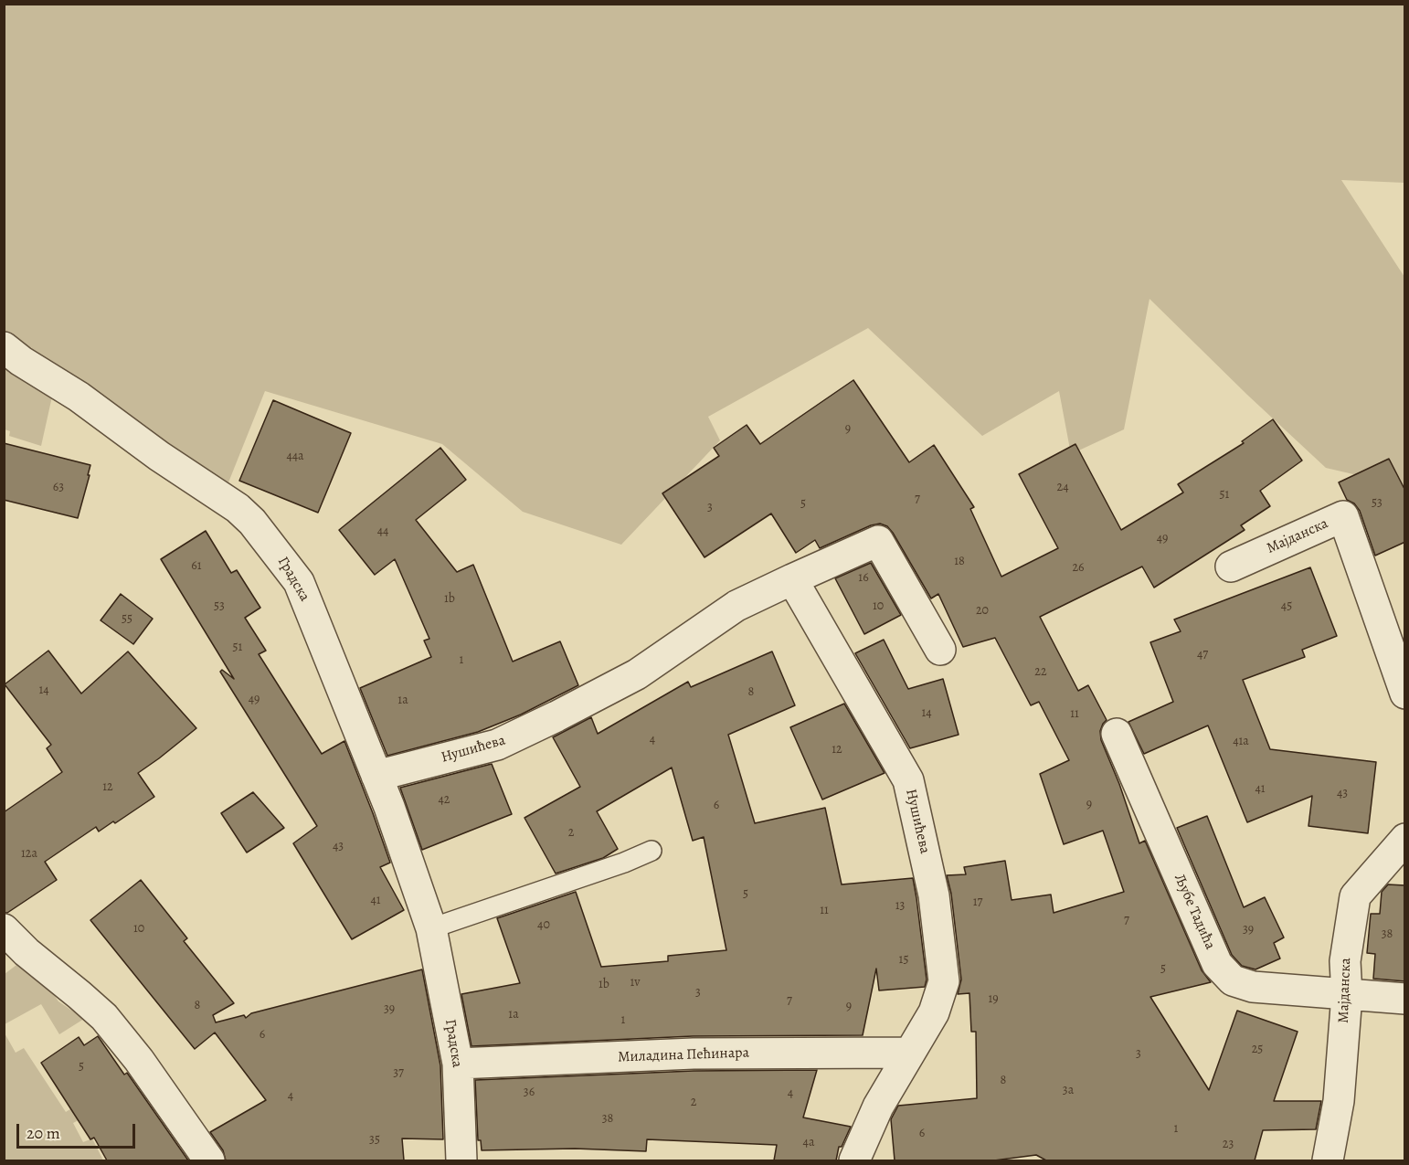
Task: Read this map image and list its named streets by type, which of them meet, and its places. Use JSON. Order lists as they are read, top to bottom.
{
  "streets": {
    "street": [
      "Мајданска",
      "Градска",
      "Нушићева",
      "Љубе Тадића",
      "Миладина Пећинара"
    ]
  },
  "crossings": [
    ["Мајданска", "Љубе Тадића"],
    ["Градска", "Нушићева"],
    ["Градска", "Миладина Пећинара"],
    ["Нушићева", "Миладина Пећинара"]
  ],
  "house_numbers": [
    "9",
    "44a",
    "63",
    "24",
    "51",
    "7",
    "53",
    "5",
    "3",
    "44",
    "49",
    "18",
    "61",
    "26",
    "16",
    "1b",
    "53",
    "10",
    "45",
    "20",
    "55",
    "51",
    "47",
    "1",
    "22",
    "14",
    "8",
    "49",
    "1a",
    "14",
    "11",
    "4",
    "41a",
    "12",
    "12",
    "41",
    "43",
    "42",
    "9",
    "6",
    "2",
    "43",
    "12a",
    "5",
    "41",
    "17",
    "13",
    "11",
    "7",
    "40",
    "10",
    "39",
    "38",
    "15",
    "5",
    "1v",
    "1b",
    "3",
    "19",
    "7",
    "8",
    "9",
    "39",
    "1a",
    "1",
    "6",
    "25",
    "3",
    "5",
    "37",
    "8",
    "3a",
    "36",
    "4",
    "4",
    "2",
    "38",
    "1",
    "6",
    "35",
    "4a",
    "23"
  ],
  "scale_bar": "20 m"
}
